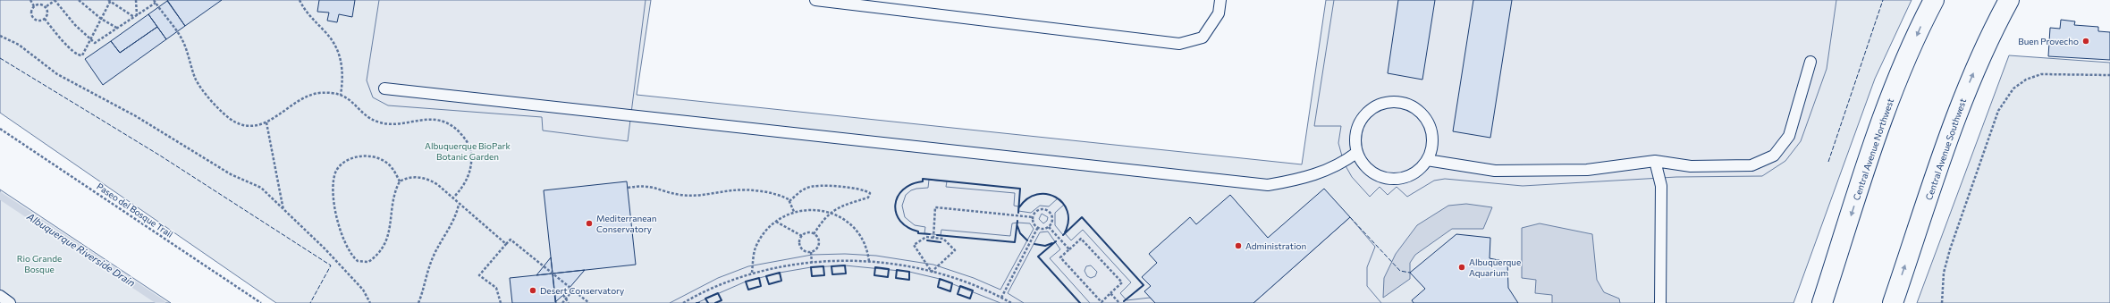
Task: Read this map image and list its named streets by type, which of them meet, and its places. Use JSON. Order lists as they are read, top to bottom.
{
  "streets": {
    "main road": ["Central Avenue Northwest", "Central Avenue Southwest"],
    "path": ["Paseo del Bosque Trail"]
  },
  "one_way": ["Central Avenue Northwest", "Central Avenue Southwest"],
  "water": ["Albuquerque Riverside Drain"],
  "parks": ["Albuquerque BioPark Botanic Garden", "Rio Grande Bosque"],
  "places": [
    "Buen Provecho",
    "Mediterranean Conservatory",
    "Administration",
    "Albuquerque Aquarium",
    "Desert Conservatory"
  ]
}
